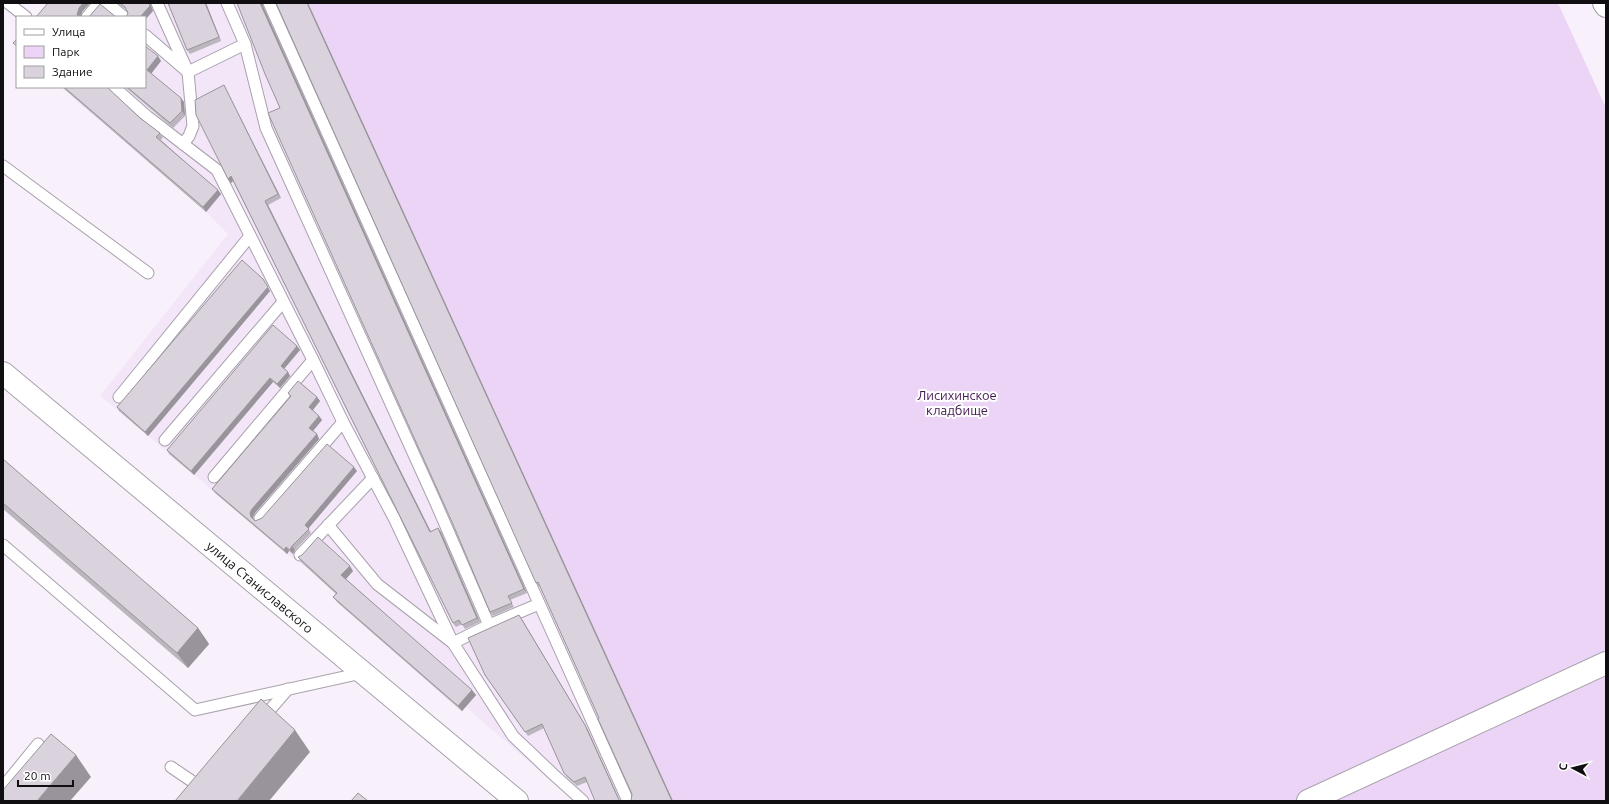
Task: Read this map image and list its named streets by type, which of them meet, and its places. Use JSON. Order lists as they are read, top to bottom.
{
  "streets": {
    "main road": ["улица Станиславского"]
  },
  "parks": ["Лисихинское кладбище"],
  "legend": ["Улица", "Парк", "Здание"],
  "scale_bar": "20 m",
  "north": "left"
}
